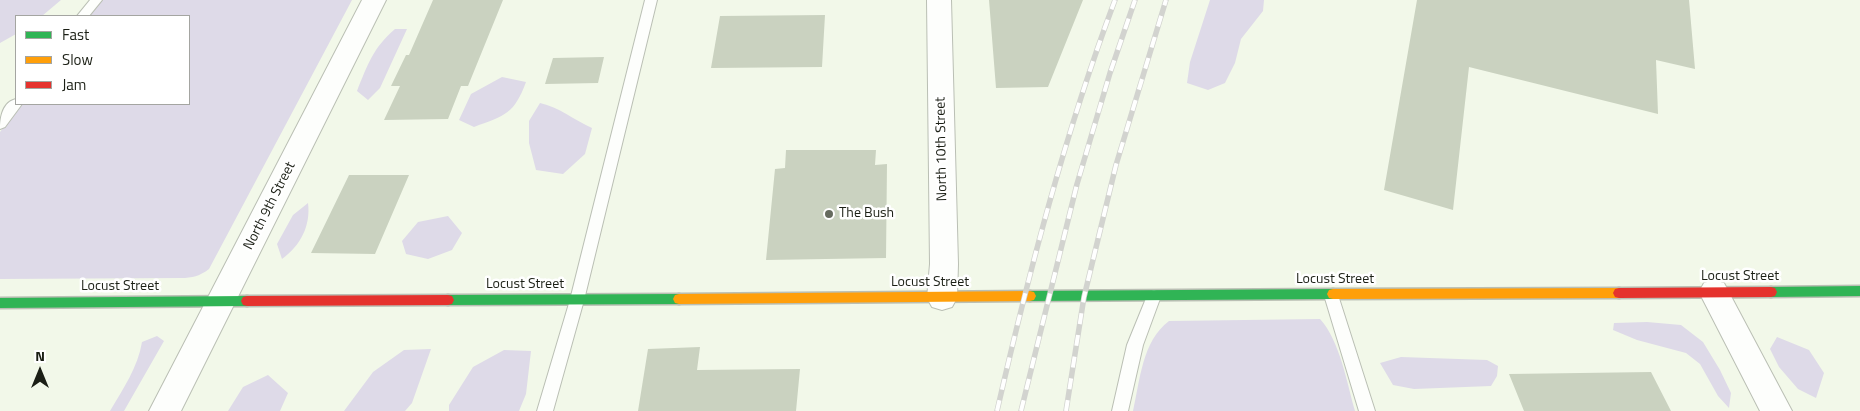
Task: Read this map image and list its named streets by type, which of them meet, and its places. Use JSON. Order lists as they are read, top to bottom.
{
  "streets": {
    "street": ["North 10th Street", "North 9th Street", "Locust Street"]
  },
  "crossings": [
    ["North 10th Street", "Locust Street"],
    ["North 9th Street", "Locust Street"]
  ],
  "places": ["The Bush"],
  "legend": ["Fast", "Slow", "Jam"],
  "north": "top"
}
